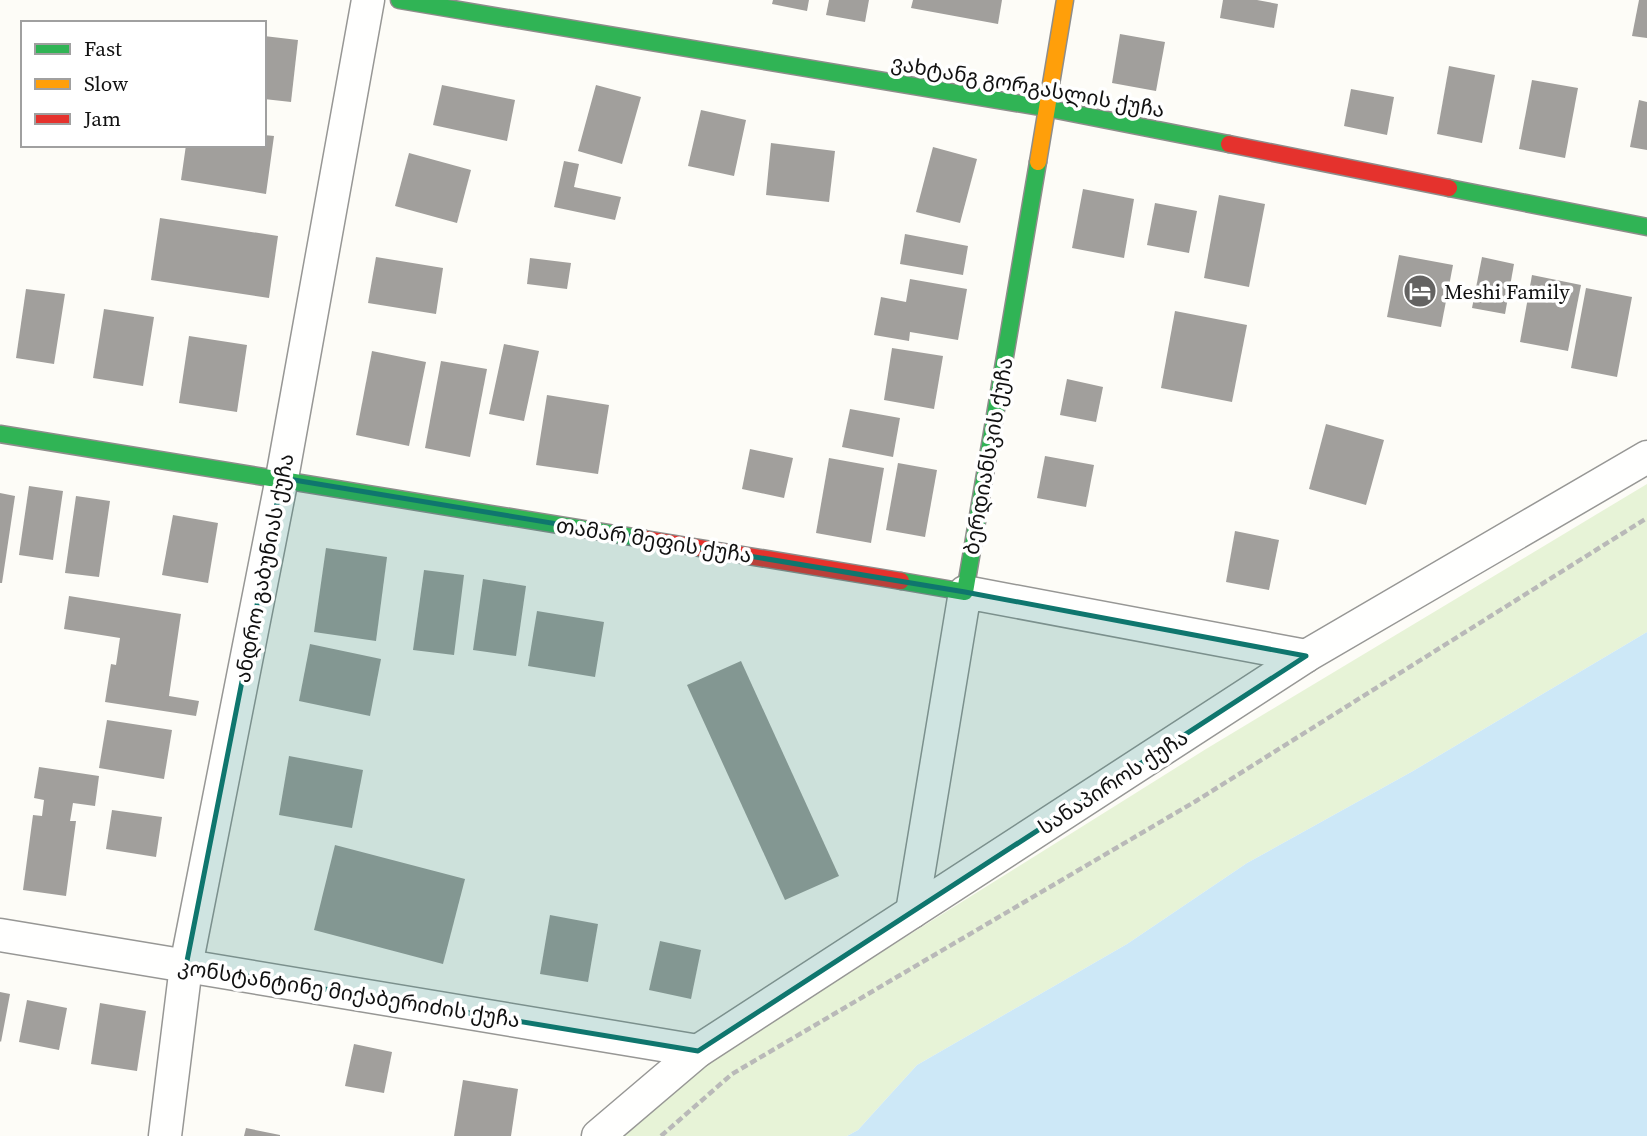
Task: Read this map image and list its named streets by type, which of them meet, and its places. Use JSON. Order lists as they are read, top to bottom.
{
  "streets": {
    "street": [
      "ვახტანგ გორგასლის ქუჩა",
      "ბერდიანსკის ქუჩა",
      "თამარ მეფის ქუჩა",
      "ანდრო გაბუნიას ქუჩა",
      "სანაპიროს ქუჩა",
      "კონსტანტინე მიქაბერიძის ქუჩა"
    ]
  },
  "crossings": [
    ["ვახტანგ გორგასლის ქუჩა", "ბერდიანსკის ქუჩა"],
    ["ბერდიანსკის ქუჩა", "თამარ მეფის ქუჩა"],
    ["ბერდიანსკის ქუჩა", "სანაპიროს ქუჩა"],
    ["თამარ მეფის ქუჩა", "ანდრო გაბუნიას ქუჩა"],
    ["თამარ მეფის ქუჩა", "სანაპიროს ქუჩა"],
    ["ანდრო გაბუნიას ქუჩა", "კონსტანტინე მიქაბერიძის ქუჩა"],
    ["სანაპიროს ქუჩა", "კონსტანტინე მიქაბერიძის ქუჩა"]
  ],
  "places": {
    "hotel": ["Meshi Family"]
  },
  "legend": ["Fast", "Slow", "Jam"]
}
